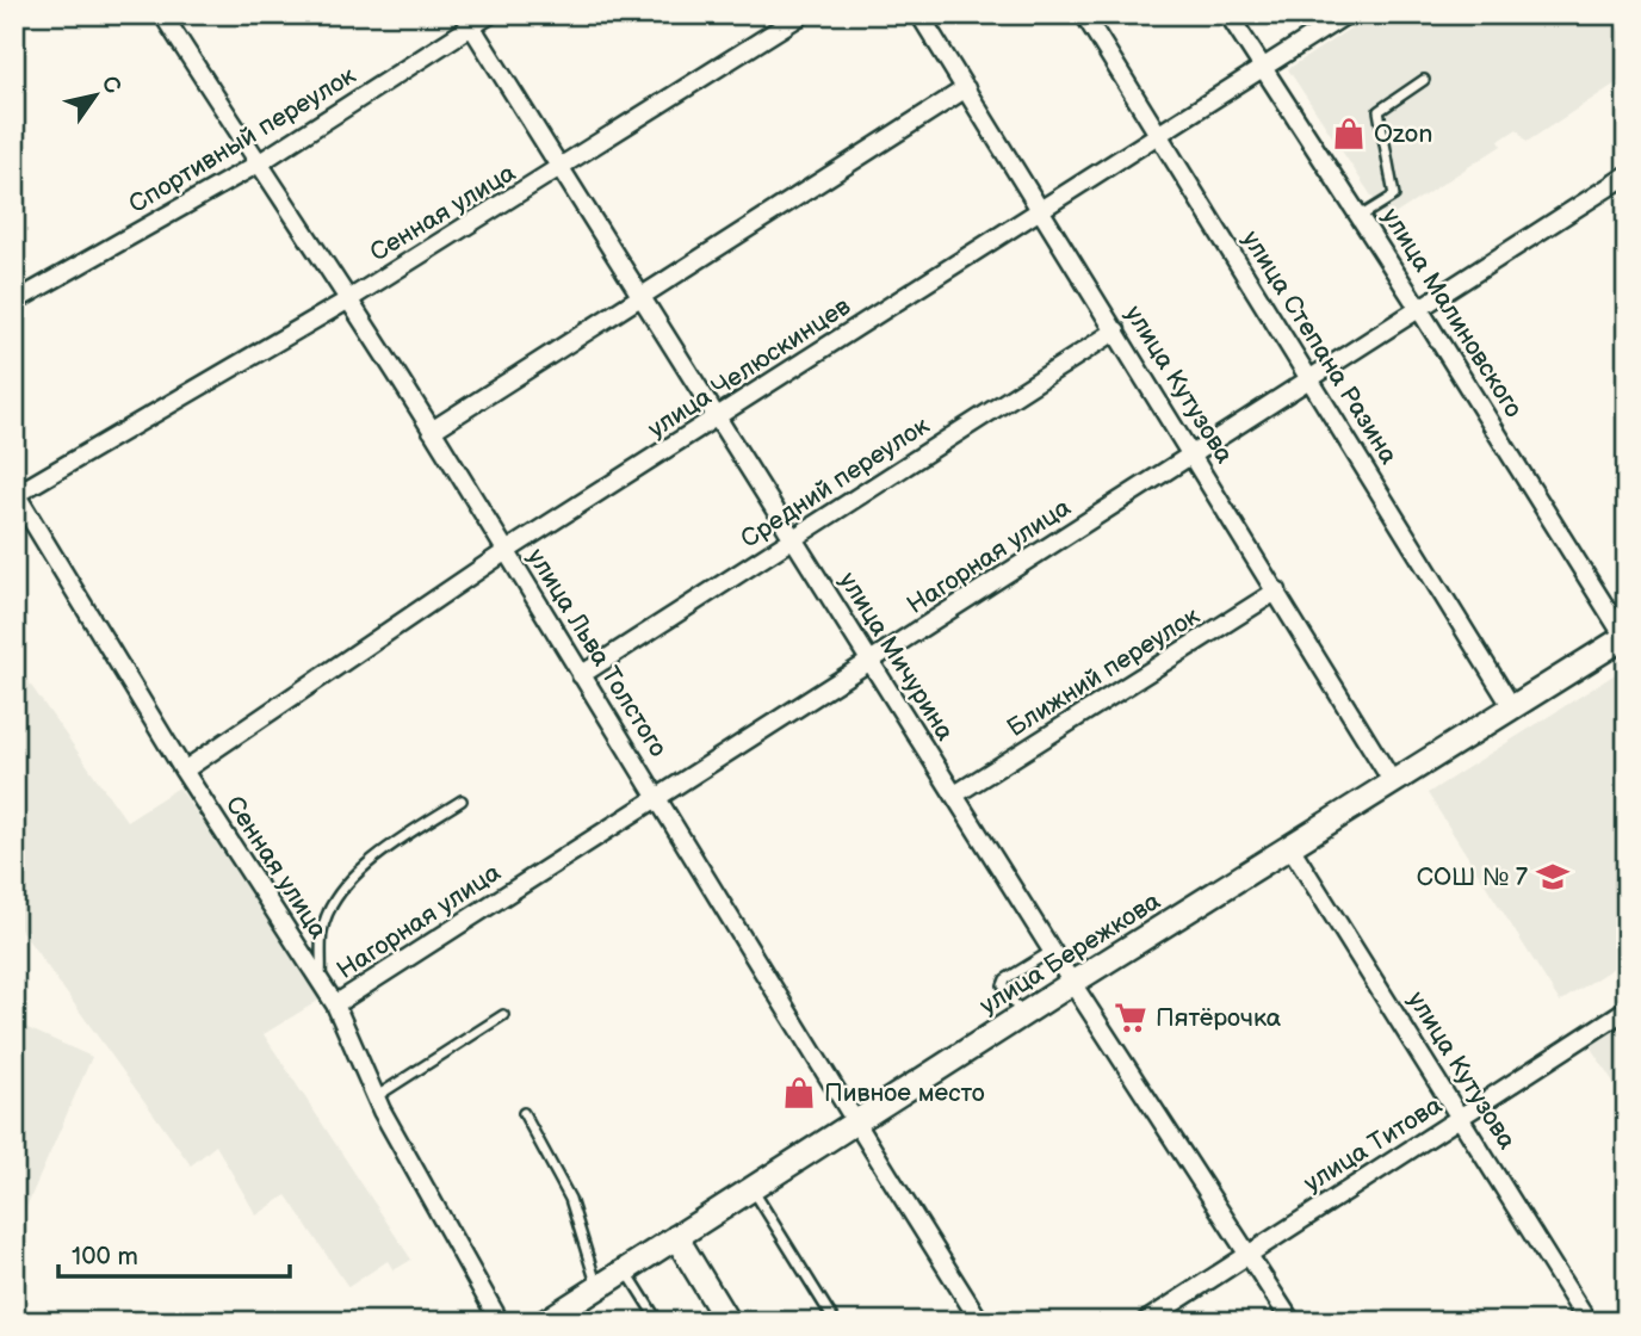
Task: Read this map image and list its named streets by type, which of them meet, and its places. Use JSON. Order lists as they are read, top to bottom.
{
  "streets": {
    "street": [
      "Спортивный переулок",
      "Сенная улица",
      "улица Малиновского",
      "улица Степана Разина",
      "улица Челюскинцев",
      "улица Кутузова",
      "Средний переулок",
      "Нагорная улица",
      "улица Льва Толстого",
      "улица Мичурина",
      "Ближний переулок",
      "улица Бережкова",
      "улица Титова"
    ]
  },
  "crossings": [
    ["Спортивный переулок", "улица Льва Толстого"],
    ["Спортивный переулок", "улица Мичурина"],
    ["Сенная улица", "улица Челюскинцев"],
    ["Сенная улица", "Нагорная улица"],
    ["Сенная улица", "улица Льва Толстого"],
    ["Сенная улица", "улица Мичурина"],
    ["улица Малиновского", "улица Челюскинцев"],
    ["улица Малиновского", "Нагорная улица"],
    ["улица Малиновского", "улица Бережкова"],
    ["улица Степана Разина", "улица Челюскинцев"],
    ["улица Степана Разина", "Нагорная улица"],
    ["улица Степана Разина", "улица Бережкова"],
    ["улица Челюскинцев", "улица Кутузова"],
    ["улица Челюскинцев", "улица Льва Толстого"],
    ["улица Челюскинцев", "улица Мичурина"],
    ["улица Кутузова", "Средний переулок"],
    ["улица Кутузова", "Нагорная улица"],
    ["улица Кутузова", "Ближний переулок"],
    ["улица Кутузова", "улица Бережкова"],
    ["улица Кутузова", "улица Титова"],
    ["Средний переулок", "улица Льва Толстого"],
    ["Средний переулок", "улица Мичурина"],
    ["Нагорная улица", "улица Льва Толстого"],
    ["Нагорная улица", "улица Мичурина"],
    ["улица Льва Толстого", "улица Бережкова"],
    ["улица Мичурина", "Ближний переулок"],
    ["улица Мичурина", "улица Бережкова"],
    ["улица Мичурина", "улица Титова"]
  ],
  "places": {
    "shop": ["Ozon", "Пивное место"],
    "school or university": ["СОШ № 7"],
    "supermarket": ["Пятёрочка"]
  },
  "scale_bar": "100 m",
  "north": "top right"
}
